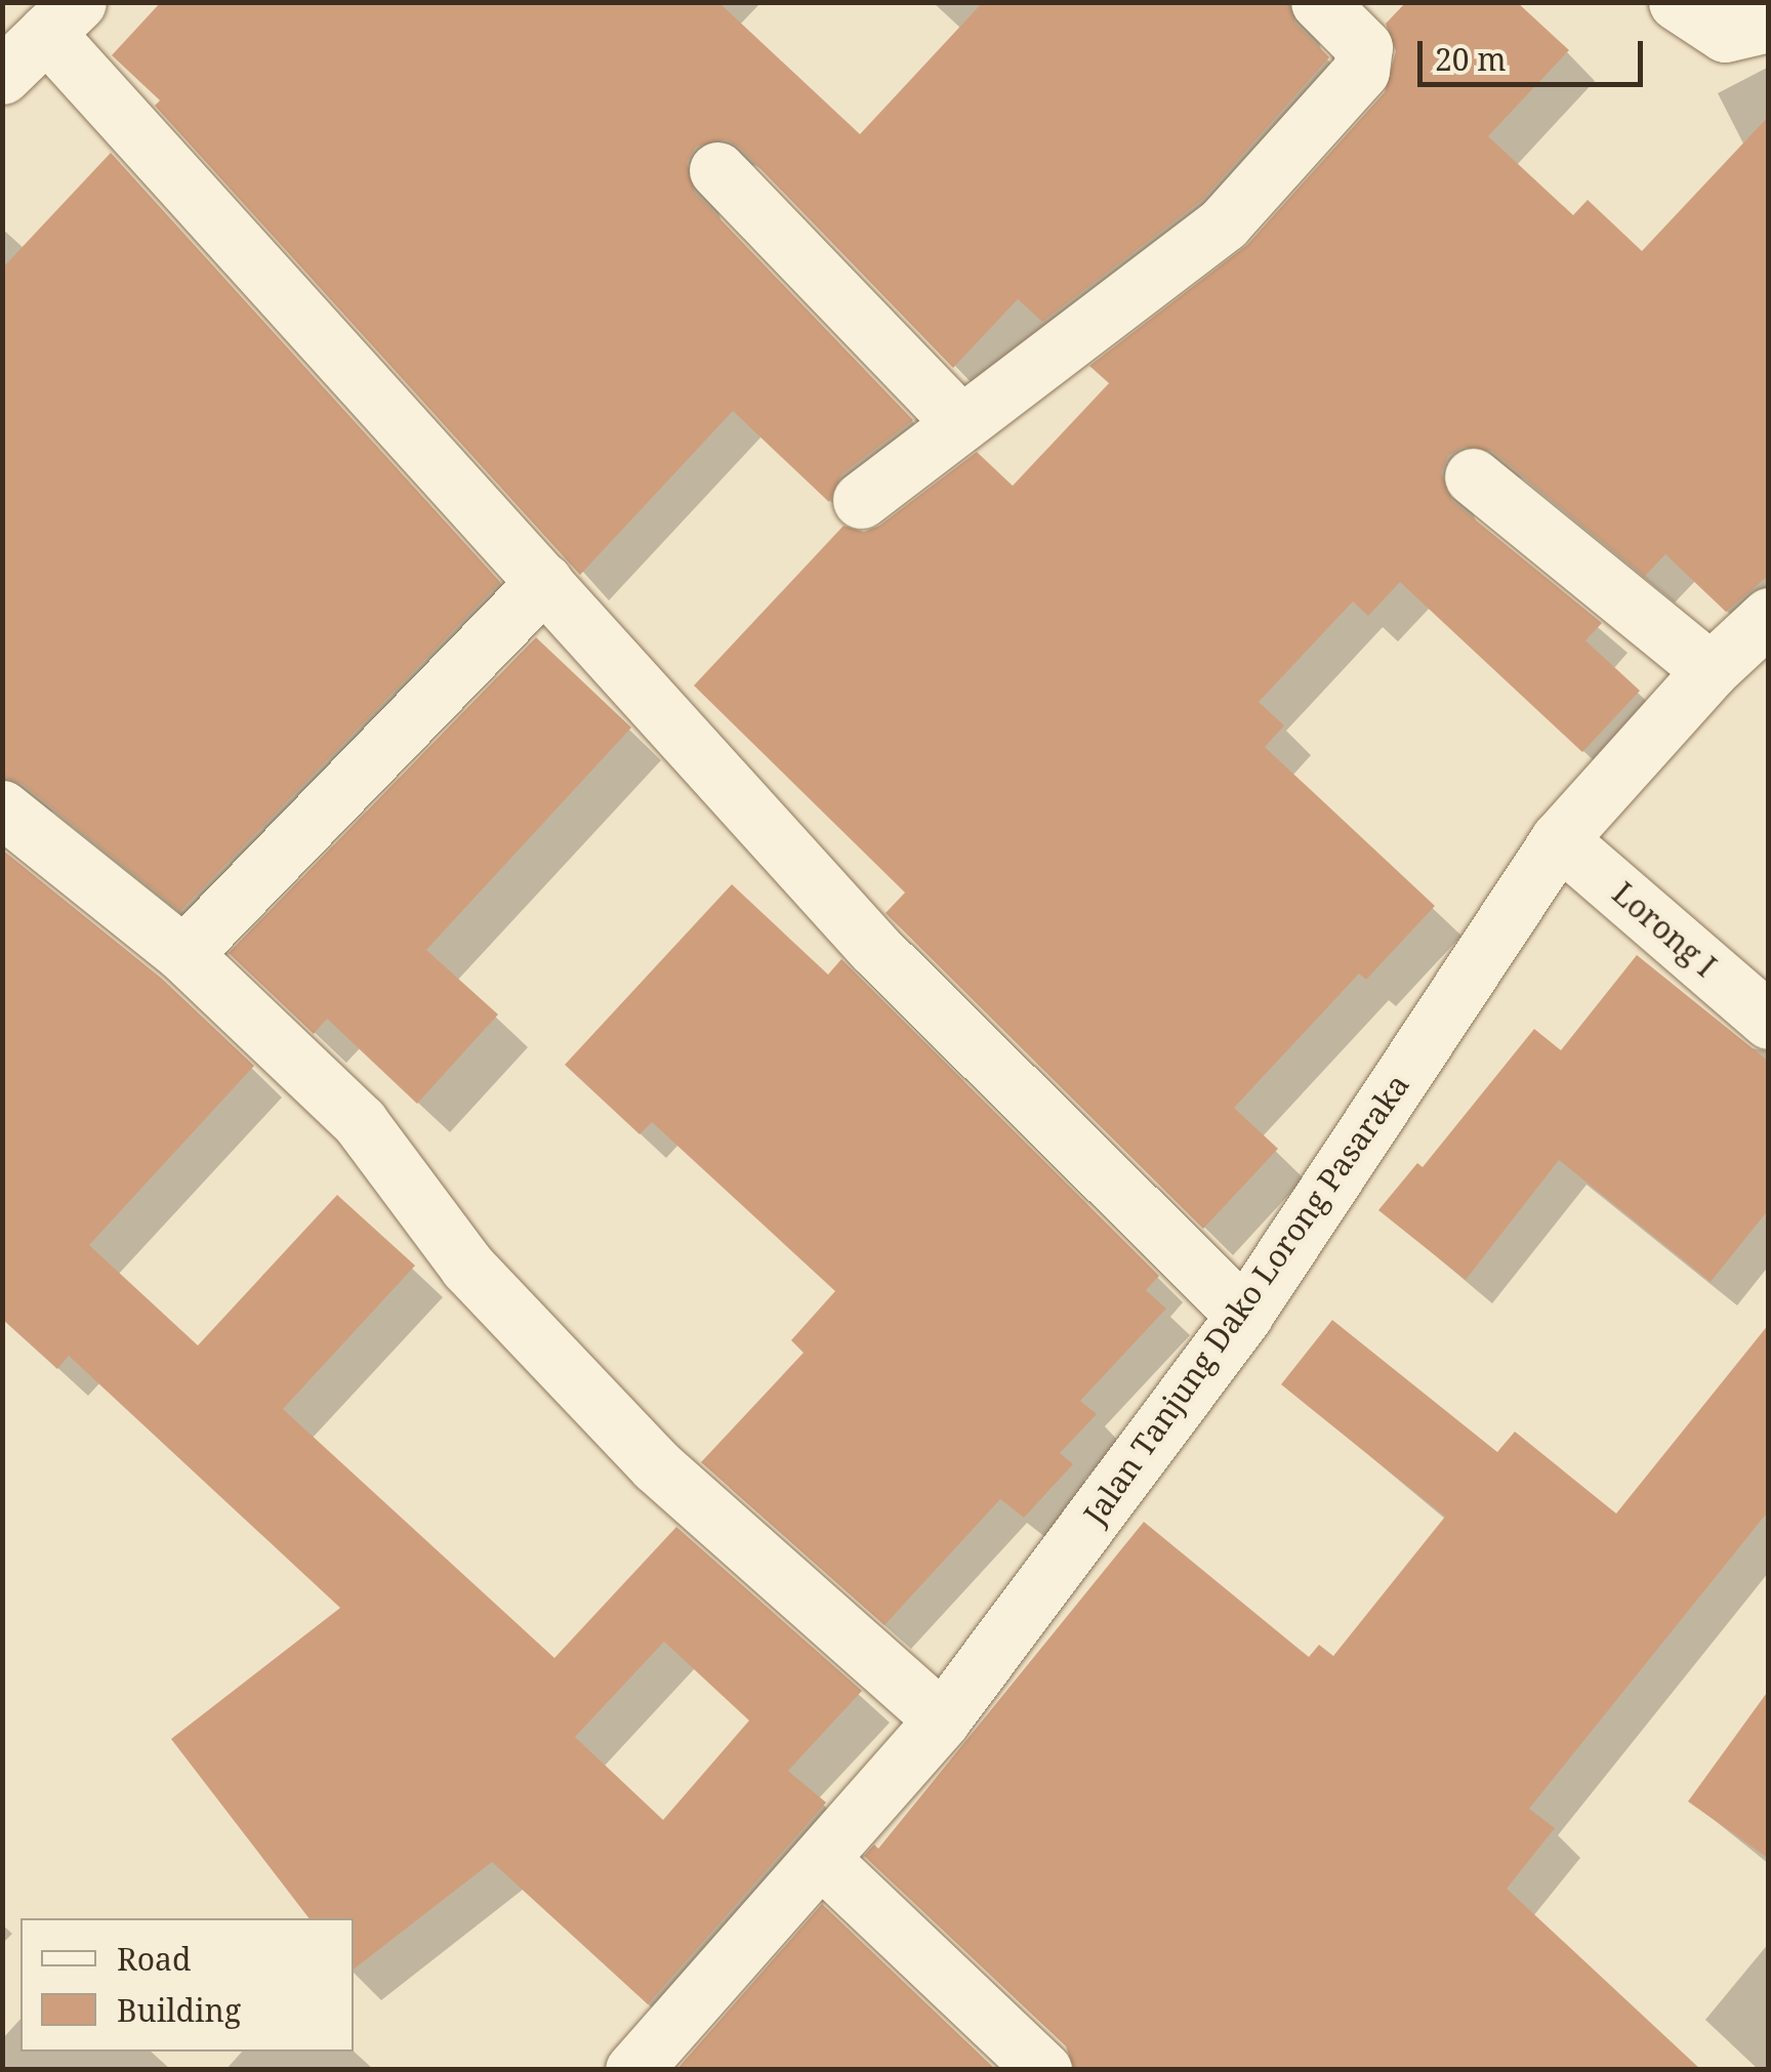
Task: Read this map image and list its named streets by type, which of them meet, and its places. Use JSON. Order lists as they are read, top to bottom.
{
  "streets": {
    "street": ["Lorong I", "Jalan Tanjung Dako Lorong Pasaraka"]
  },
  "crossings": [
    ["Lorong I", "Jalan Tanjung Dako Lorong Pasaraka"]
  ],
  "legend": ["Road", "Building"],
  "scale_bar": "20 m"
}
